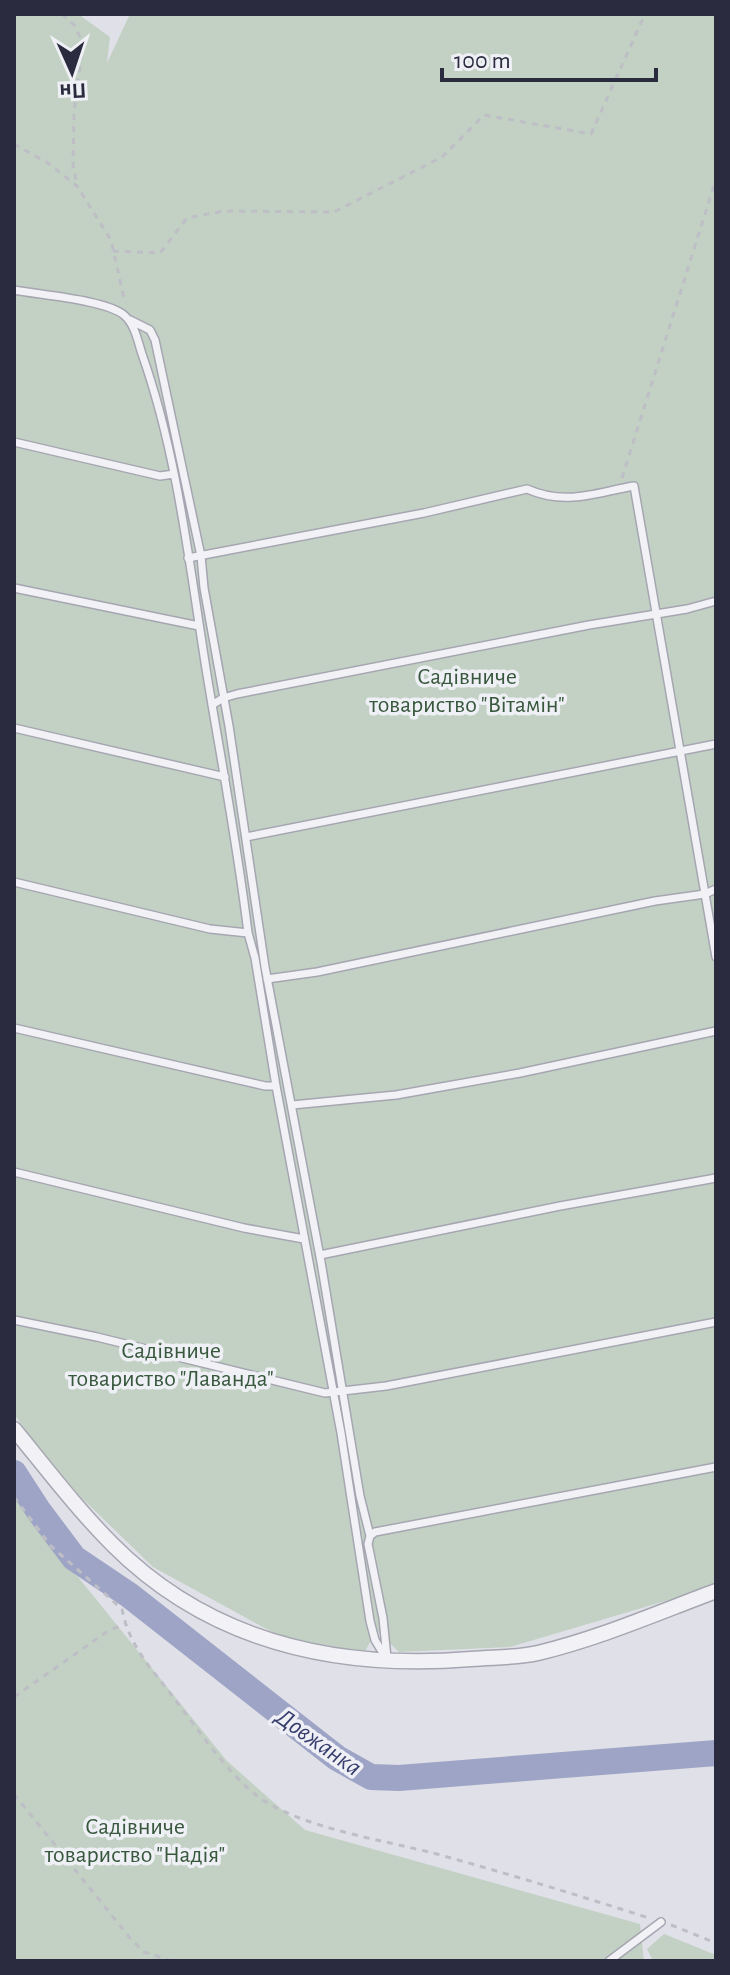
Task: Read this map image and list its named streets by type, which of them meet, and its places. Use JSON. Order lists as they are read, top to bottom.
{
  "water": ["Довжанка"],
  "parks": ["Садівниче товариство \"Вітамін\"", "Садівниче товариство \"Лаванда\"", "Садівниче товариство \"Надія\""],
  "scale_bar": "100 m",
  "north": "bottom"
}
